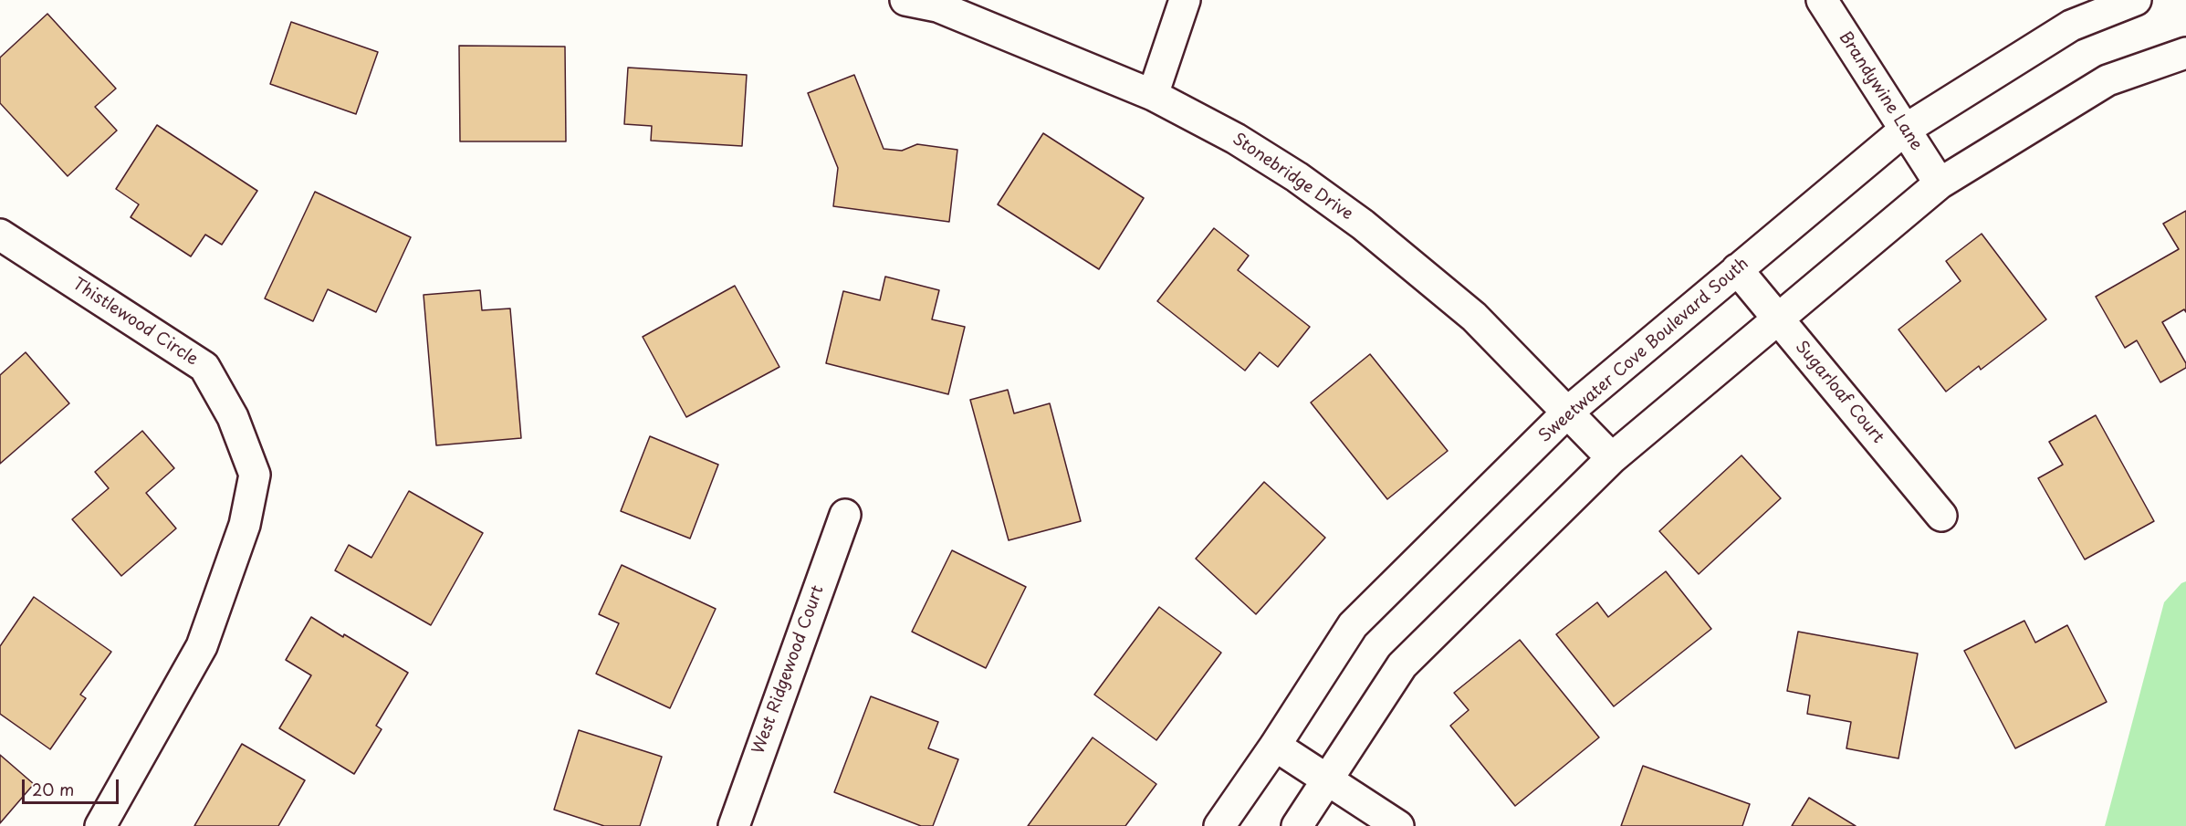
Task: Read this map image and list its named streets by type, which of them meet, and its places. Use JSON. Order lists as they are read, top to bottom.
{
  "streets": {
    "street": [
      "Brandywine Lane",
      "Stonebridge Drive",
      "Thistlewood Circle",
      "Sweetwater Cove Boulevard South",
      "Sugarloaf Court",
      "West Ridgewood Court"
    ]
  },
  "crossings": [
    ["Brandywine Lane", "Sweetwater Cove Boulevard South"],
    ["Stonebridge Drive", "Sweetwater Cove Boulevard South"],
    ["Sweetwater Cove Boulevard South", "Sugarloaf Court"]
  ],
  "scale_bar": "20 m"
}
